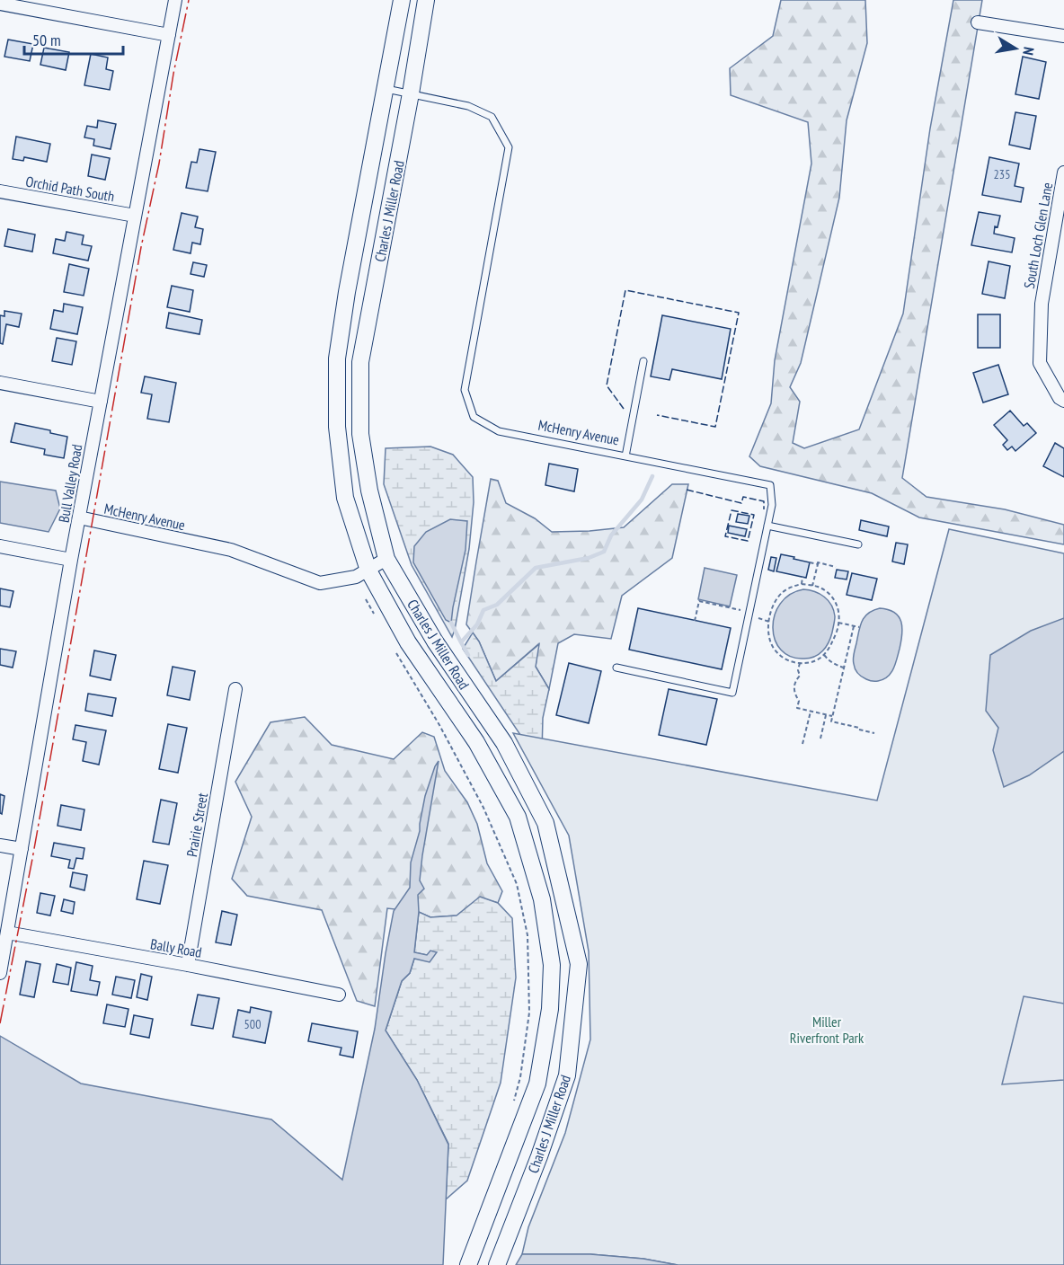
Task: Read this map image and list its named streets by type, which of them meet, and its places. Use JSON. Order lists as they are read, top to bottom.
{
  "streets": {
    "street": [
      "Orchid Path South",
      "Charles J Miller Road",
      "South Loch Glen Lane",
      "McHenry Avenue",
      "Bull Valley Road",
      "Prairie Street",
      "Bally Road"
    ]
  },
  "crossings": [
    ["Orchid Path South", "Bull Valley Road"],
    ["Charles J Miller Road", "McHenry Avenue"],
    ["McHenry Avenue", "Bull Valley Road"],
    ["Bull Valley Road", "Bally Road"],
    ["Prairie Street", "Bally Road"]
  ],
  "parks": ["Miller Riverfront Park"],
  "house_numbers": ["235", "500"],
  "scale_bar": "50 m",
  "north": "right"
}
